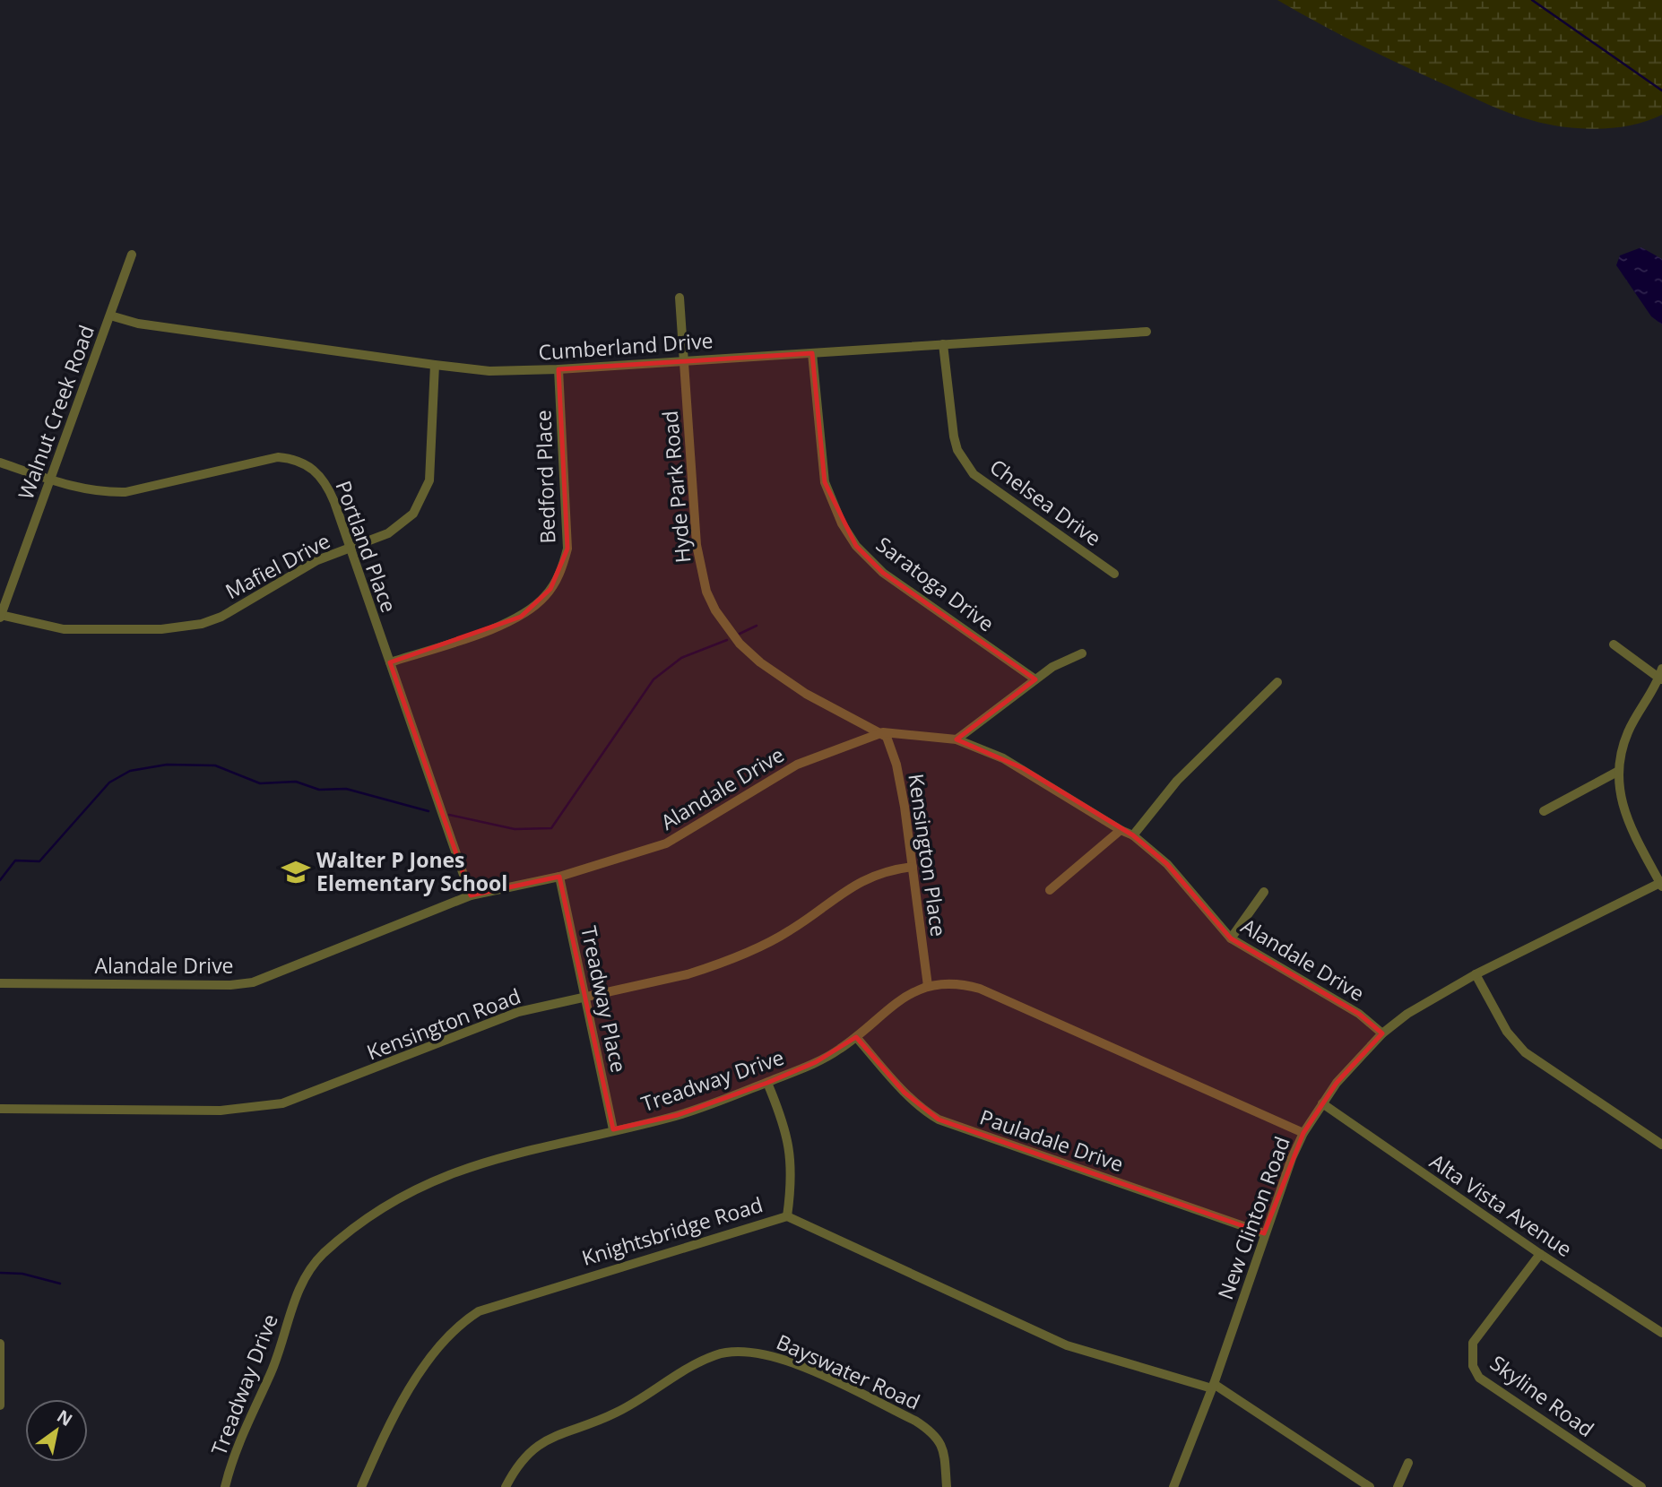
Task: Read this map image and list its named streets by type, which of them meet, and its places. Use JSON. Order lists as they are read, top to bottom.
{
  "streets": {
    "street": [
      "Cumberland Drive",
      "Walnut Creek Road",
      "Bedford Place",
      "Hyde Park Road",
      "Chelsea Drive",
      "Portland Place",
      "Mafiel Drive",
      "Saratoga Drive",
      "Alandale Drive",
      "Kensington Place",
      "Treadway Place",
      "Kensington Road",
      "Treadway Drive",
      "Pauladale Drive",
      "Alta Vista Avenue",
      "New Clinton Road",
      "Knightsbridge Road",
      "Bayswater Road",
      "Skyline Road"
    ]
  },
  "crossings": [
    ["Cumberland Drive", "Walnut Creek Road"],
    ["Cumberland Drive", "Bedford Place"],
    ["Cumberland Drive", "Hyde Park Road"],
    ["Cumberland Drive", "Chelsea Drive"],
    ["Cumberland Drive", "Mafiel Drive"],
    ["Cumberland Drive", "Saratoga Drive"],
    ["Walnut Creek Road", "Portland Place"],
    ["Walnut Creek Road", "Mafiel Drive"],
    ["Bedford Place", "Portland Place"],
    ["Hyde Park Road", "Alandale Drive"],
    ["Hyde Park Road", "Kensington Place"],
    ["Portland Place", "Mafiel Drive"],
    ["Portland Place", "Alandale Drive"],
    ["Alandale Drive", "Kensington Place"],
    ["Alandale Drive", "Treadway Place"],
    ["Alandale Drive", "New Clinton Road"],
    ["Kensington Place", "Kensington Road"],
    ["Kensington Place", "Treadway Drive"],
    ["Treadway Place", "Kensington Road"],
    ["Treadway Place", "Treadway Drive"],
    ["Treadway Drive", "Pauladale Drive"],
    ["Treadway Drive", "New Clinton Road"],
    ["Pauladale Drive", "New Clinton Road"],
    ["Alta Vista Avenue", "New Clinton Road"],
    ["Alta Vista Avenue", "Skyline Road"],
    ["New Clinton Road", "Knightsbridge Road"]
  ],
  "places": {
    "school or university": ["Walter P Jones Elementary School"]
  },
  "north": "top right"
}
